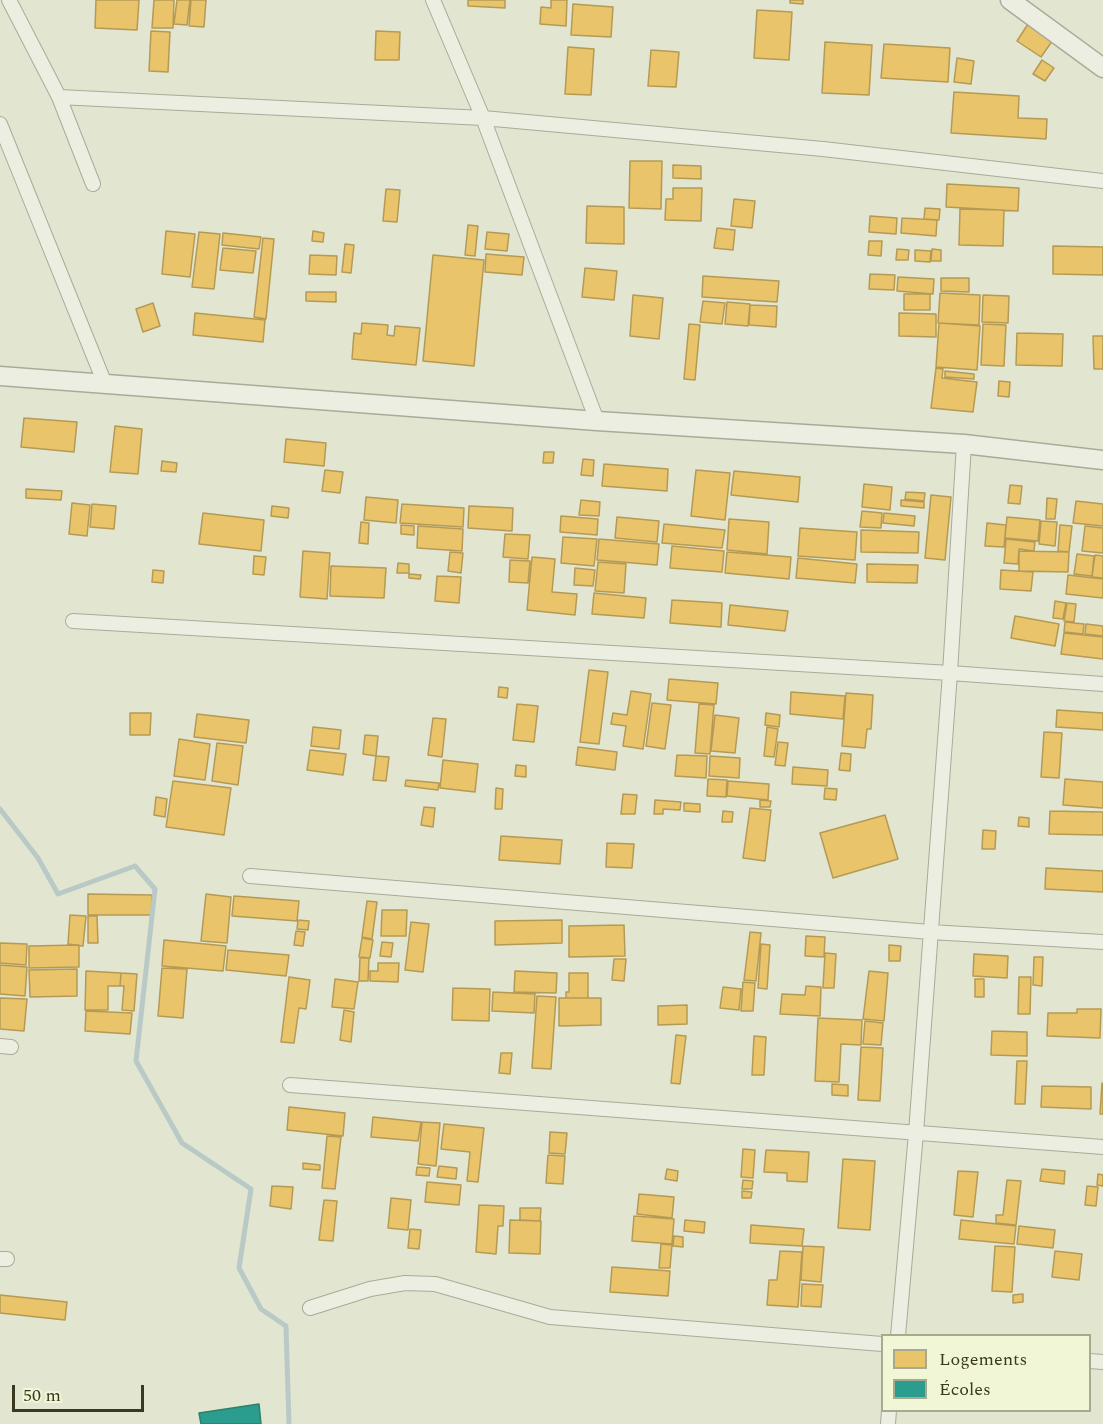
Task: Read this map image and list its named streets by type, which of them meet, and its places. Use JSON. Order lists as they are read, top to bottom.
{
  "legend": ["Logements", "Écoles"],
  "scale_bar": "50 m"
}
